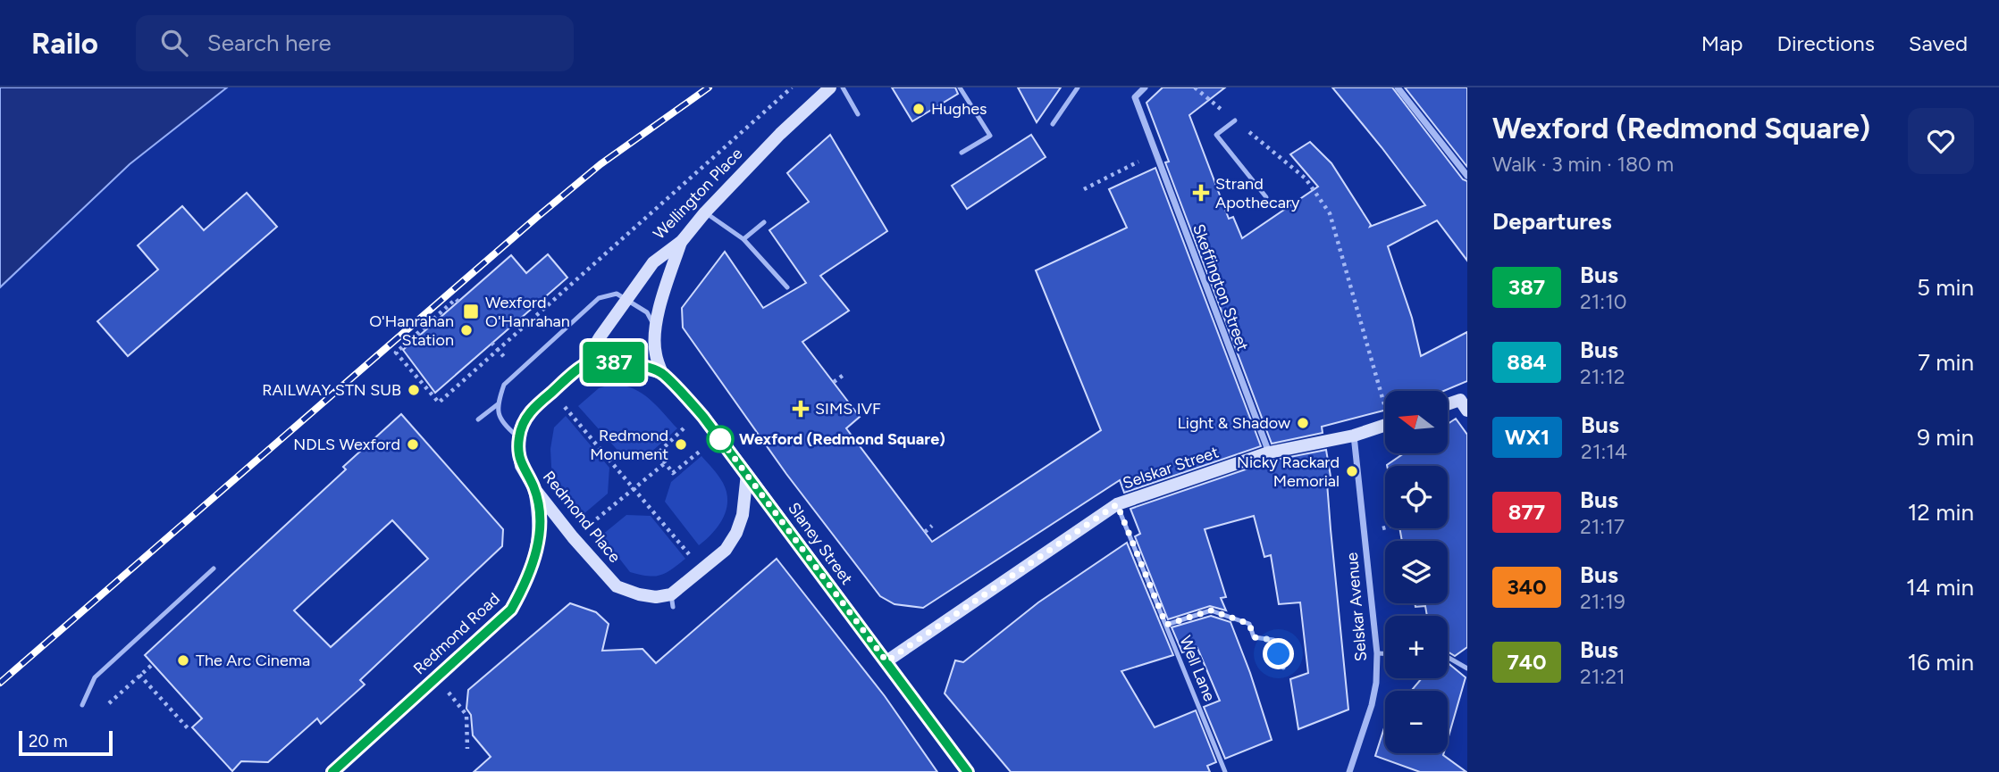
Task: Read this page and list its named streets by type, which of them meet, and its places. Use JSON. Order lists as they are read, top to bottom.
{
  "streets": {
    "main road": [
      "Wellington Place",
      "Selskar Street",
      "Redmond Place",
      "Slaney Street",
      "Redmond Road"
    ],
    "street": ["Skeffington Street", "Selskar Avenue"],
    "lane": ["Well Lane"]
  },
  "crossings": [
    ["Skeffington Street", "Selskar Street"],
    ["Selskar Street", "Slaney Street"],
    ["Selskar Street", "Selskar Avenue"],
    ["Selskar Street", "Well Lane"],
    ["Redmond Place", "Slaney Street"],
    ["Redmond Place", "Redmond Road"]
  ],
  "places": {
    "other": [
      "Hughes",
      "O'Hanrahan Station",
      "RAILWAY STN SUB",
      "Light & Shadow",
      "Wexford (Redmond Square)",
      "NDLS Wexford",
      "Redmond Monument",
      "Nicky Rackard Memorial",
      "The Arc Cinema"
    ],
    "health": ["Strand Apothecary", "SIMS IVF"],
    "transit": ["Wexford O'Hanrahan"]
  },
  "lines": ["bus line 387"],
  "scale_bar": "20 m",
  "north": "left",
  "page": {
    "header": "Railo",
    "search": "Search here",
    "nav": ["Map", "Directions", "Saved"],
    "on_map": "387",
    "heading": [
      ["Wexford (Redmond Square)", "Walk · 3 min · 180 m"],
      "Departures"
    ],
    "list": [
      {
        "mark": "387",
        "name": "Bus",
        "note": "21:10",
        "value": "5 min"
      },
      {
        "mark": "884",
        "name": "Bus",
        "note": "21:12",
        "value": "7 min"
      },
      {
        "mark": "WX1",
        "name": "Bus",
        "note": "21:14",
        "value": "9 min"
      },
      {
        "mark": "877",
        "name": "Bus",
        "note": "21:17",
        "value": "12 min"
      },
      {
        "mark": "340",
        "name": "Bus",
        "note": "21:19",
        "value": "14 min"
      },
      {
        "mark": "740",
        "name": "Bus",
        "note": "21:21",
        "value": "16 min"
      }
    ],
    "map_buttons": ["+", "−"],
    "scale": "20 m"
  }
}
